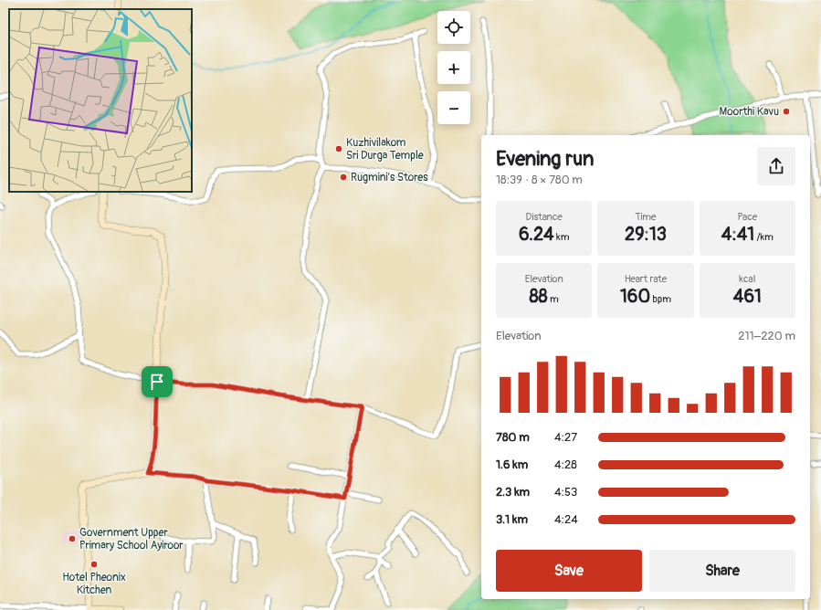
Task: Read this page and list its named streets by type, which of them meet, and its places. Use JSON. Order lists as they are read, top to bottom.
{
  "places": [
    "Moorthi Kavu",
    "Kuzhivilakom Sri Durga Temple",
    "Rugmini's Stores",
    "Government Upper Primary School Ayiroor",
    "Hotel Pheonix Kitchen"
  ],
  "page": {
    "map_buttons": ["+", "−"],
    "heading": ["Evening run", "18:39 · 8 × 780 m"],
    "stats": [
      ["Distance", "6.24 km"],
      ["Time", "29:13"],
      ["Pace", "4:41 /km"],
      ["Elevation", "88 m"],
      ["Heart rate", "160 bpm"],
      ["kcal", "461"]
    ],
    "chart": ["Elevation", "211–220 m"],
    "list": [
      {
        "name": "780 m",
        "note": "4:27"
      },
      {
        "name": "1.6 km",
        "note": "4:28"
      },
      {
        "name": "2.3 km",
        "note": "4:53"
      },
      {
        "name": "3.1 km",
        "note": "4:24"
      }
    ],
    "buttons": ["Save", "Share"]
  }
}
